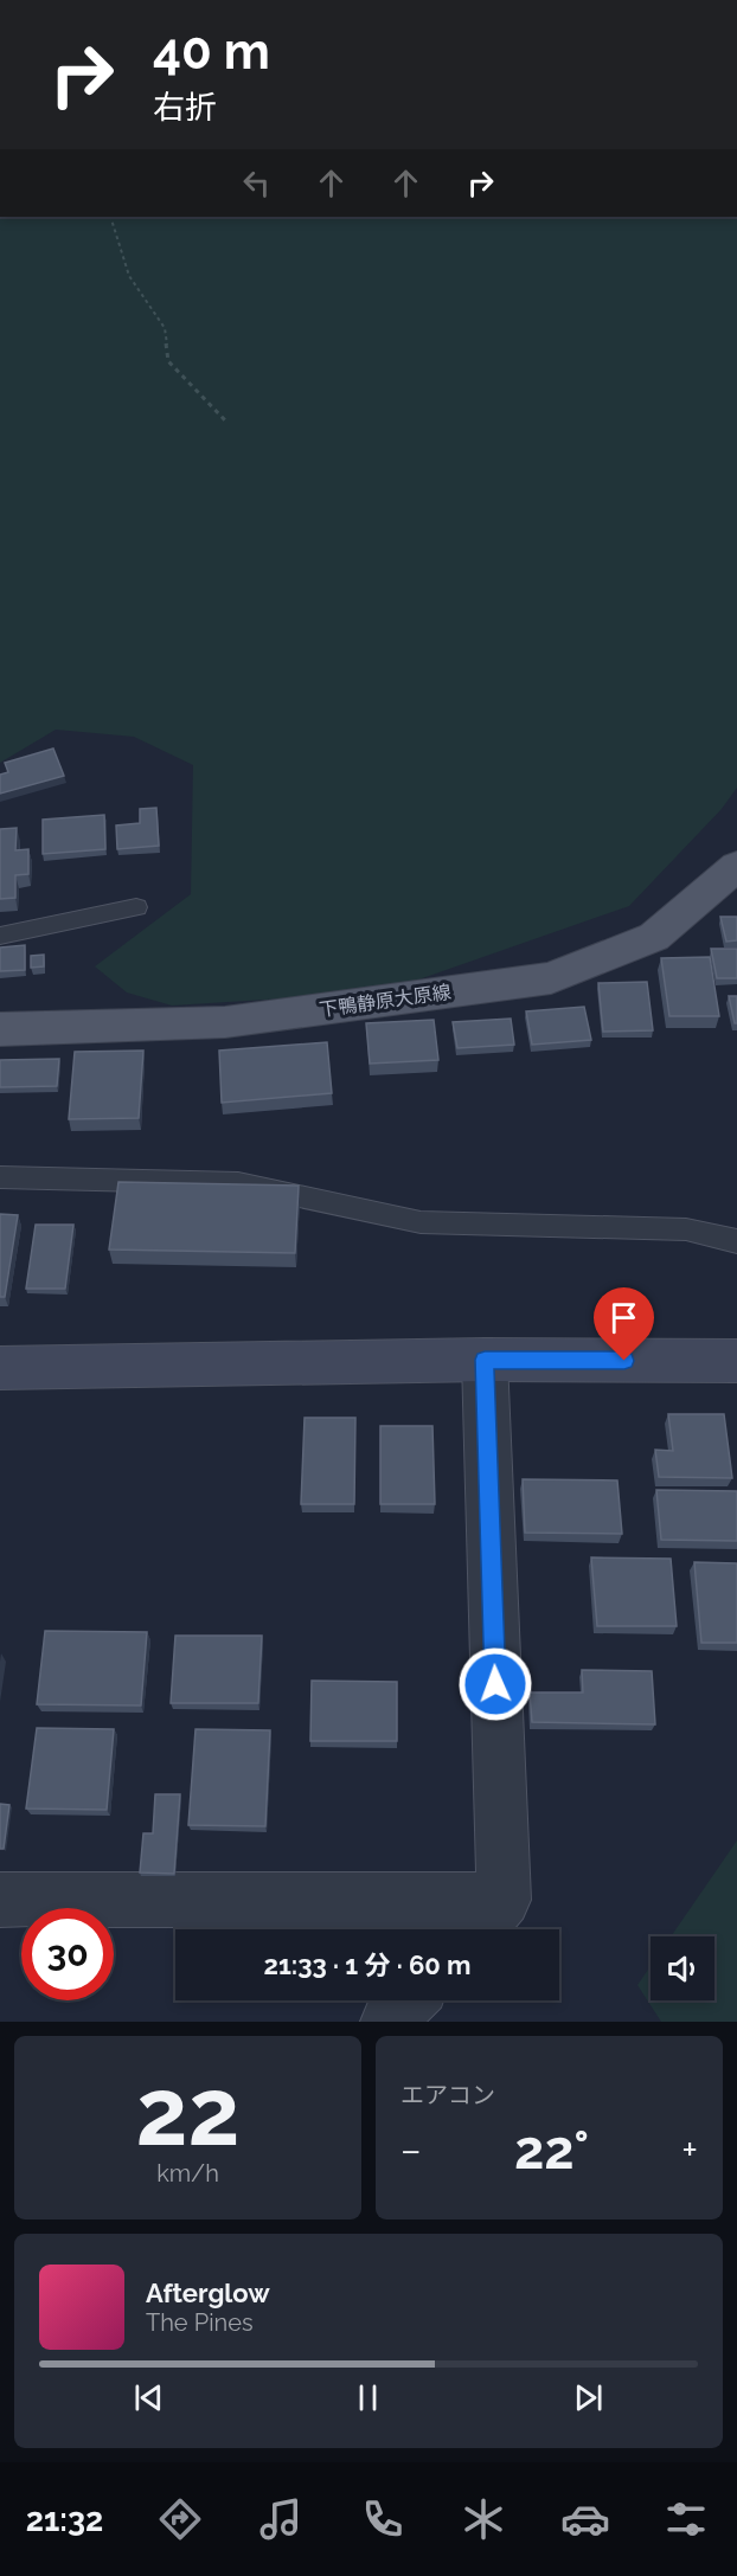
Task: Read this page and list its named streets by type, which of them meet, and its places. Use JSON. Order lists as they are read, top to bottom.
{
  "streets": {
    "main road": ["下鴨静原大原線"]
  },
  "page": {
    "turn": ["40 m", "右折"],
    "limit": "30",
    "trip": "21:33 · 1 分 · 60 m",
    "tile": [
      ["22", "km/h"],
      "エアコン"
    ],
    "heat": ["−", "22°", "+"],
    "song": ["Afterglow", "The Pines"],
    "tabs": "21:32"
  }
}
